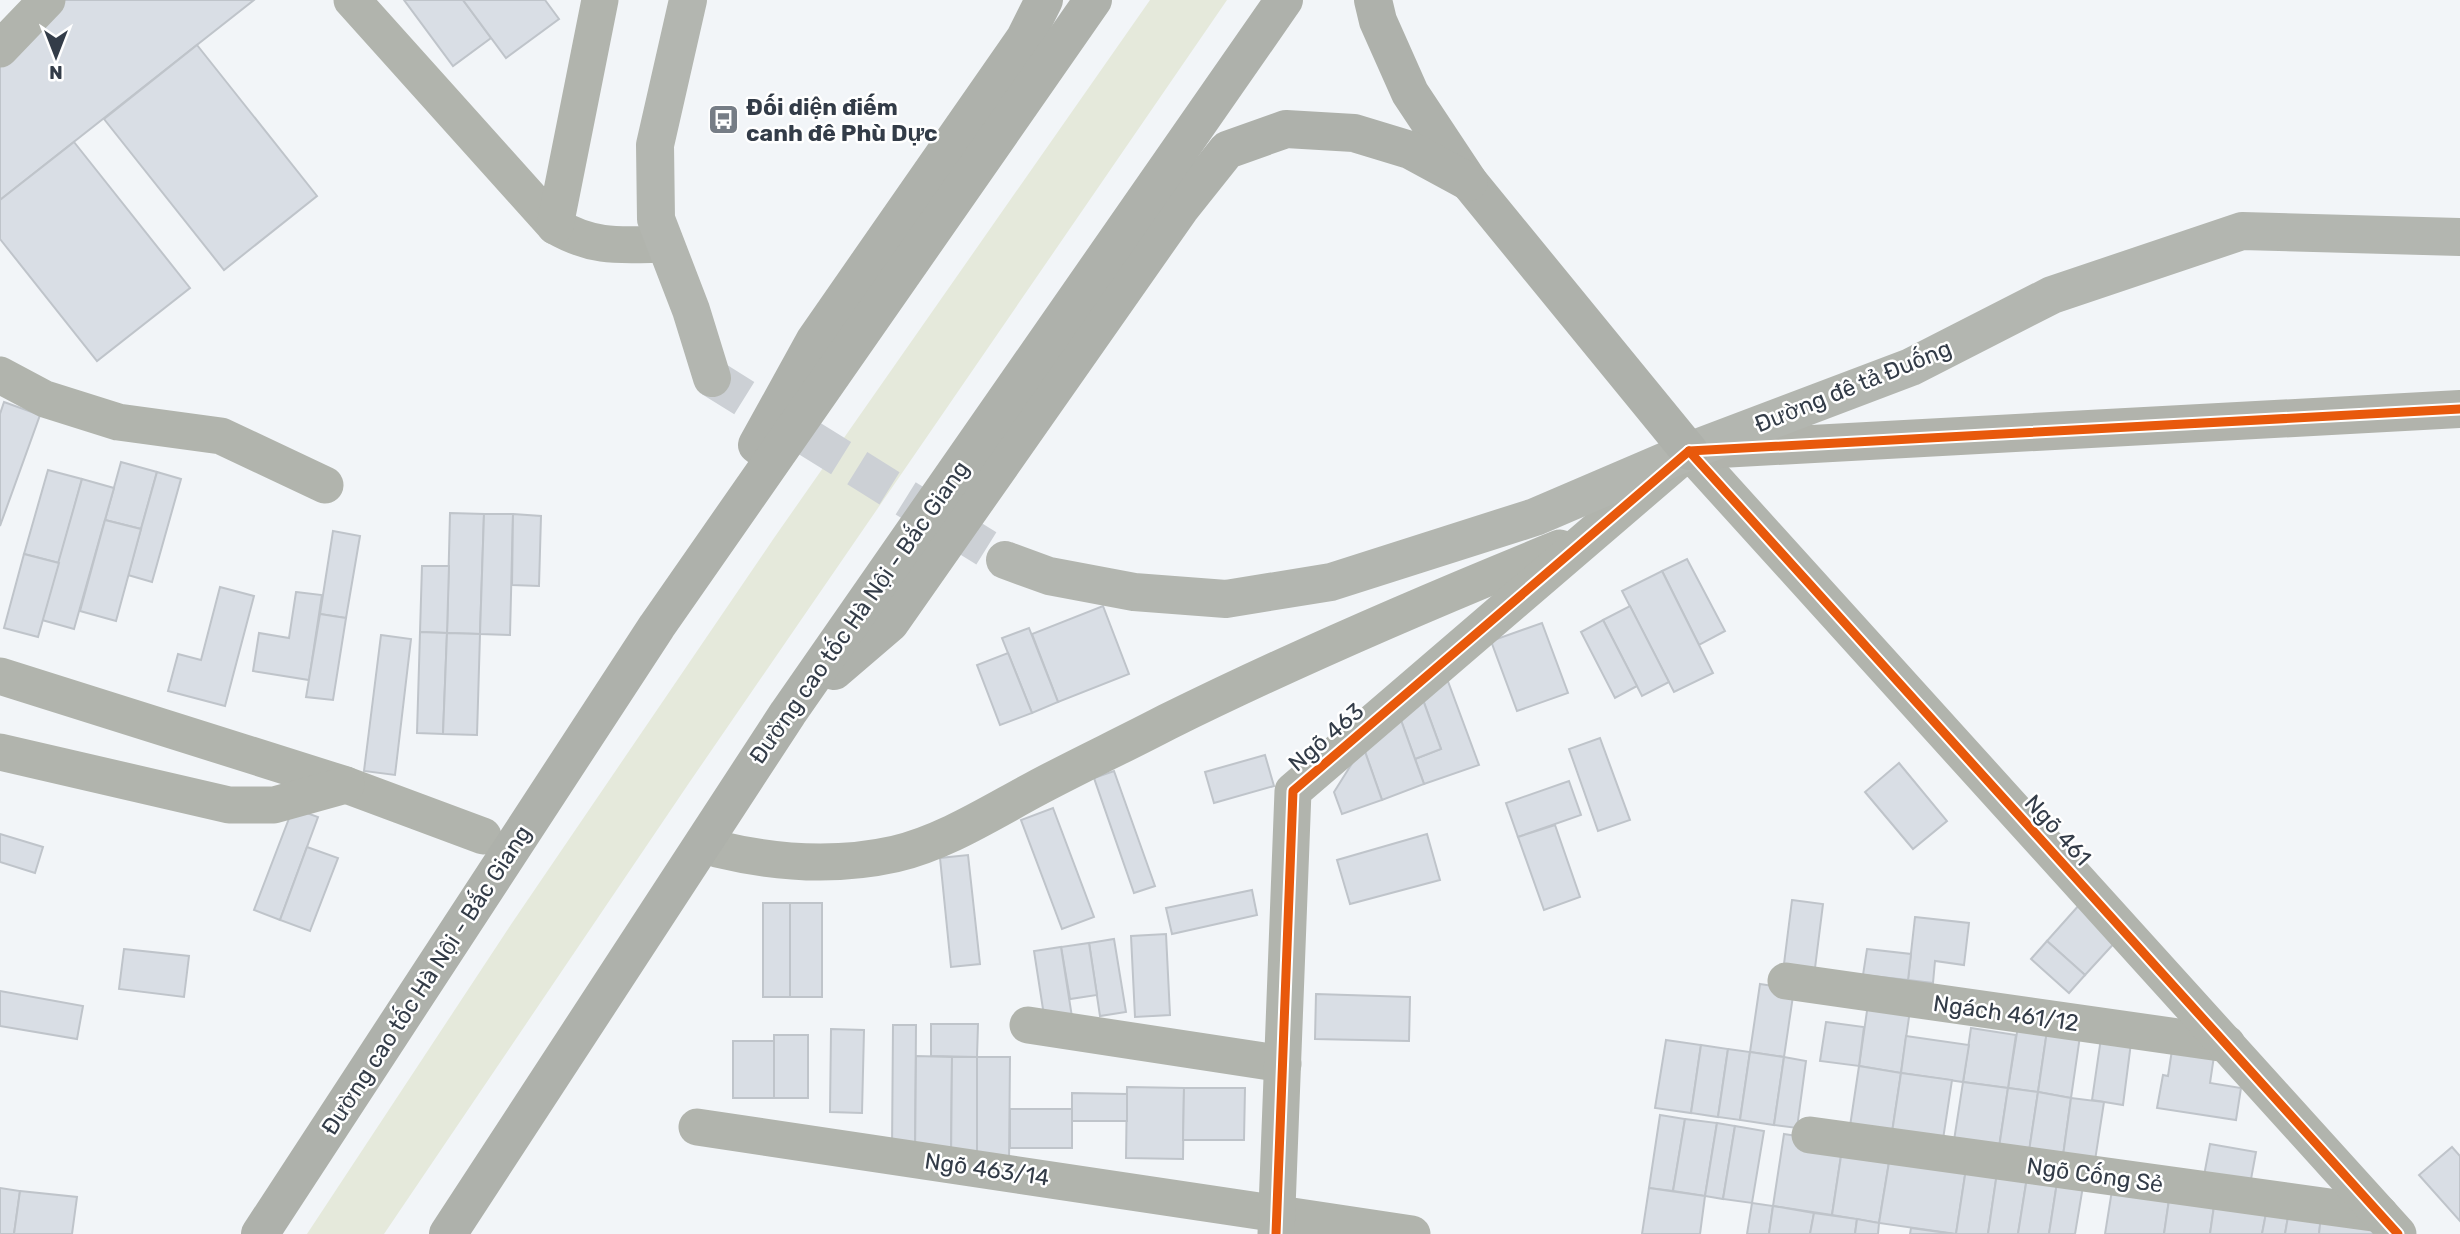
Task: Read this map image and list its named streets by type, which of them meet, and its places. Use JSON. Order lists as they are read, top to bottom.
{
  "streets": {
    "highway": ["Đường cao tốc Hà Nội - Bắc Giang"],
    "main road": ["Đường đê tả Đuống"],
    "street": [
      "Ngõ 463",
      "Ngõ 461",
      "Ngách 461/12",
      "Ngõ 463/14",
      "Ngõ Cống Sẻ"
    ]
  },
  "crossings": [
    ["Đường đê tả Đuống", "Ngõ 463"],
    ["Đường đê tả Đuống", "Ngõ 461"],
    ["Ngõ 463", "Ngõ 461"],
    ["Ngõ 463", "Ngõ 463/14"],
    ["Ngõ 461", "Ngách 461/12"],
    ["Ngõ 461", "Ngõ Cống Sẻ"]
  ],
  "places": {
    "bus stop": ["Đối diện điếm canh đê Phù Dực"]
  },
  "north": "bottom"
}
